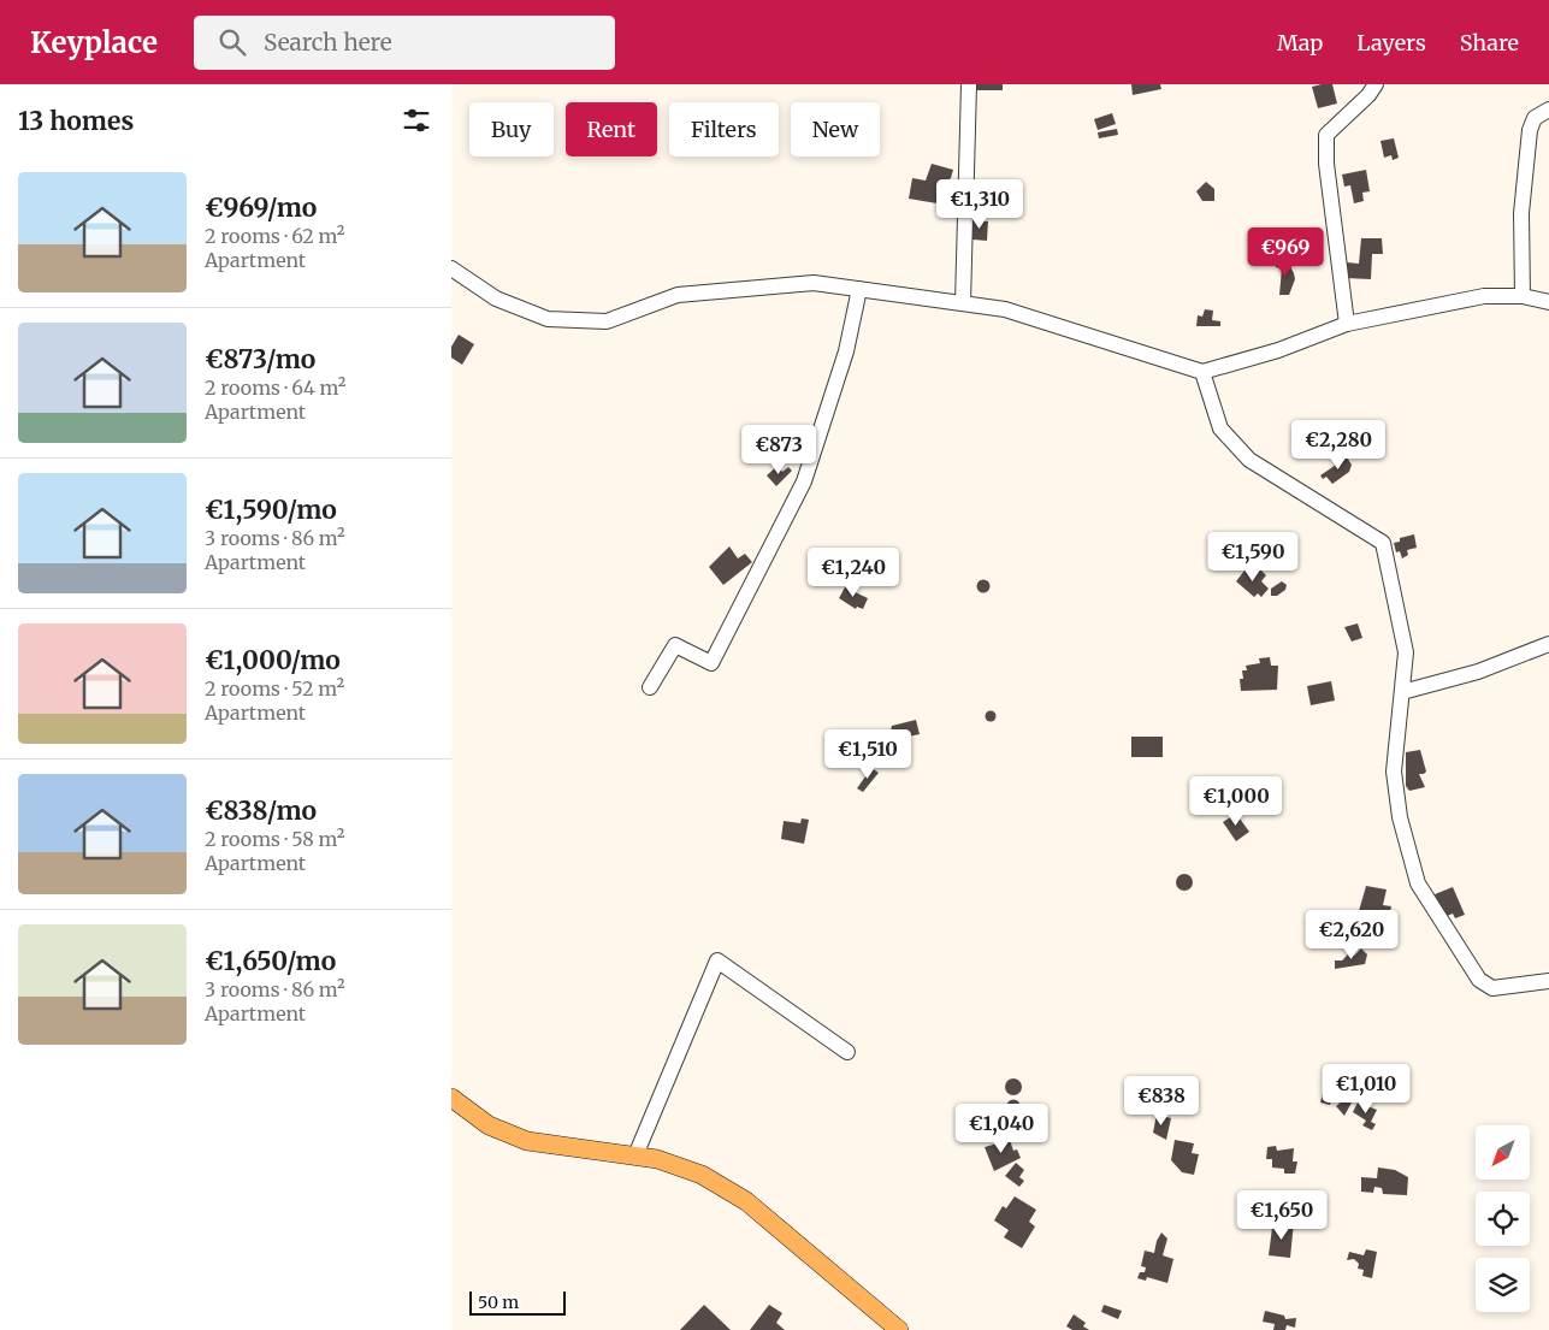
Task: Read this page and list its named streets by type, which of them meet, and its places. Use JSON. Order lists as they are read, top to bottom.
{
  "scale_bar": "50 m",
  "north": "bottom left",
  "page": {
    "header": "Keyplace",
    "search": "Search here",
    "nav": ["Map", "Layers", "Share"],
    "heading": "13 homes",
    "chip": [
      "Buy",
      "Rent",
      "Filters",
      "New"
    ],
    "list": [
      {
        "name": "€969/mo",
        "note": "2 rooms · 62 m² · Apartment"
      },
      {
        "name": "€873/mo",
        "note": "2 rooms · 64 m² · Apartment"
      },
      {
        "name": "€1,590/mo",
        "note": "3 rooms · 86 m² · Apartment"
      },
      {
        "name": "€1,000/mo",
        "note": "2 rooms · 52 m² · Apartment"
      },
      {
        "name": "€838/mo",
        "note": "2 rooms · 58 m² · Apartment"
      },
      {
        "name": "€1,650/mo",
        "note": "3 rooms · 86 m² · Apartment"
      }
    ],
    "price": [
      "€1,310",
      "€969",
      "€2,280",
      "€873",
      "€1,590",
      "€1,240",
      "€1,510",
      "€1,000",
      "€2,620",
      "€1,010",
      "€838",
      "€1,040",
      "€1,650"
    ],
    "scale": "50 m"
  }
}
